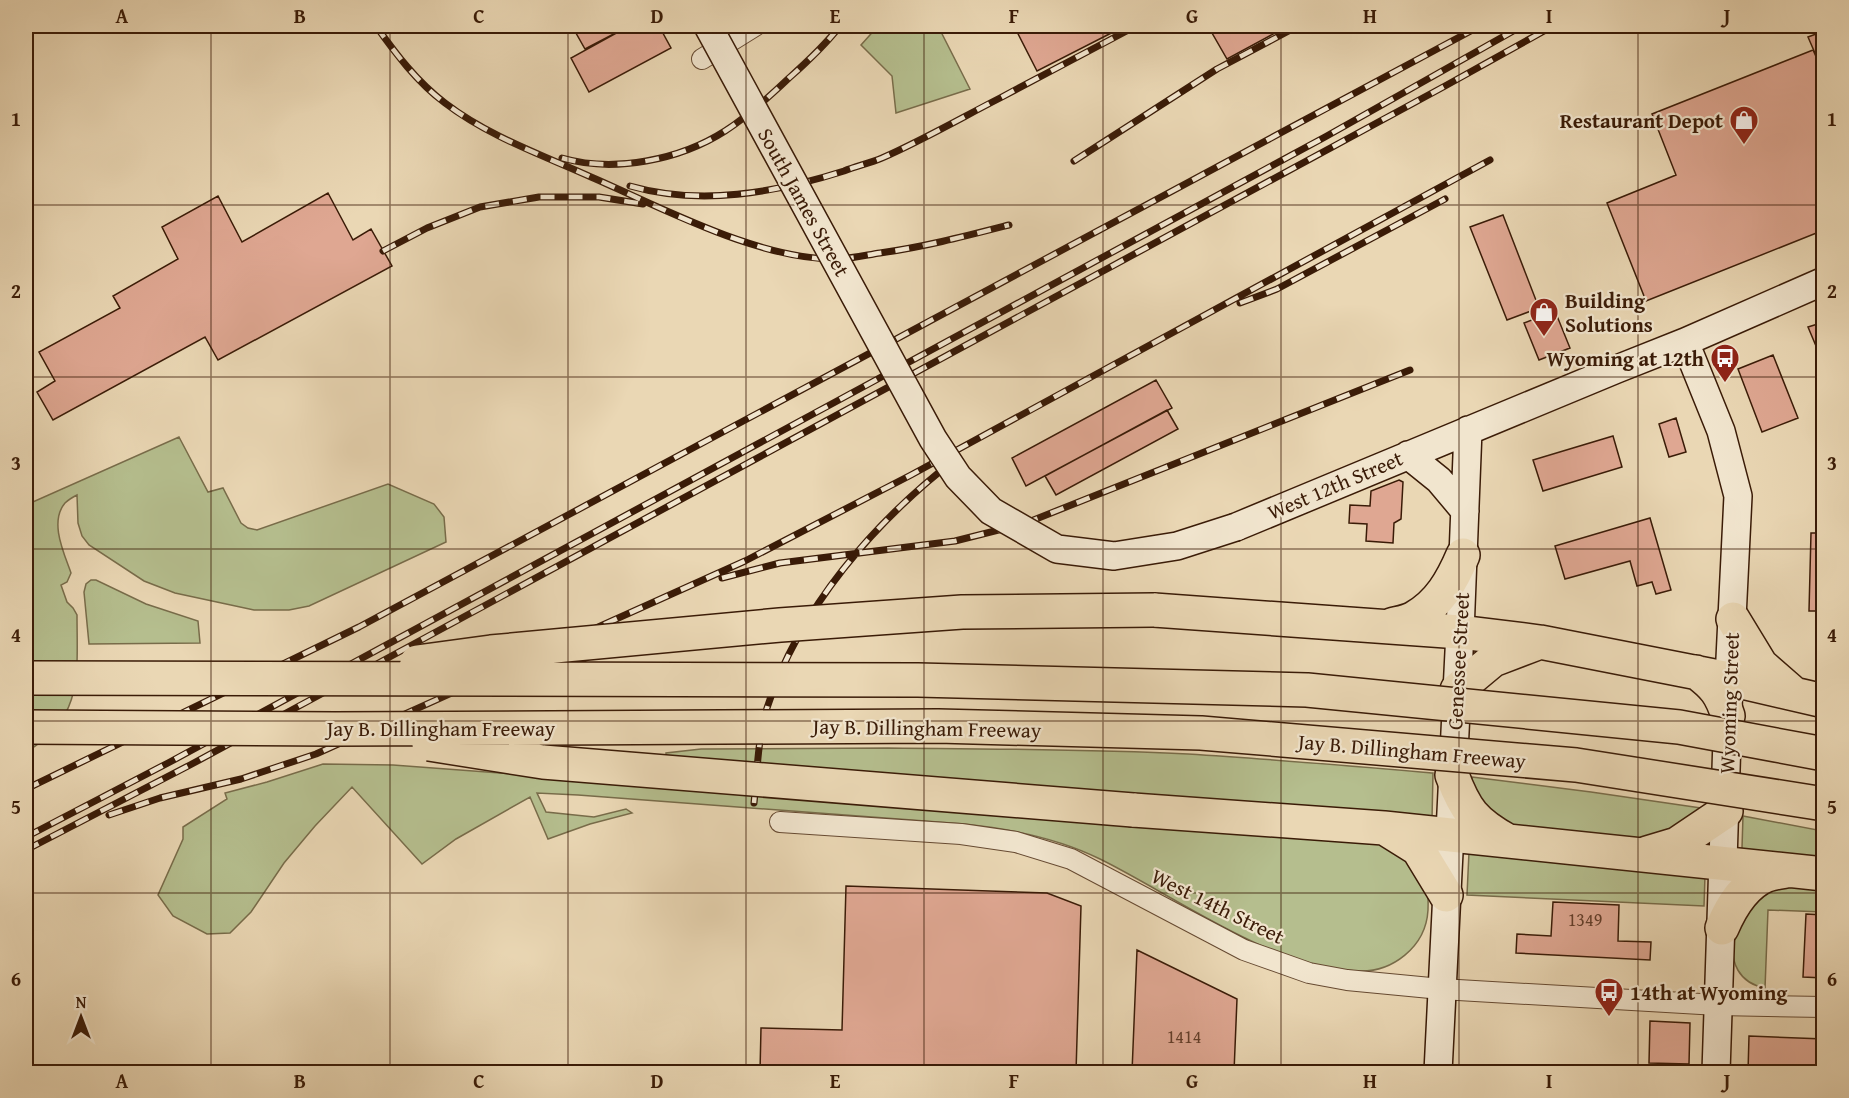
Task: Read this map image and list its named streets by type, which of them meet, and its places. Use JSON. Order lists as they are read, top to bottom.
{
  "streets": {
    "highway": ["Jay B. Dillingham Freeway"],
    "main road": [
      "South James Street",
      "West 12th Street",
      "Genessee Street",
      "Wyoming Street"
    ],
    "street": ["West 14th Street"]
  },
  "crossings": [
    ["South James Street", "West 12th Street"],
    ["West 12th Street", "Genessee Street"],
    ["West 12th Street", "Wyoming Street"],
    ["Genessee Street", "West 14th Street"],
    ["Wyoming Street", "West 14th Street"]
  ],
  "places": {
    "shop": ["Restaurant Depot", "Building Solutions"],
    "bus stop": ["Wyoming at 12th", "14th at Wyoming"]
  },
  "house_numbers": ["1349", "1414"],
  "north": "top",
  "grid": {
    "columns": [
      "A",
      "B",
      "C",
      "D",
      "E",
      "F",
      "G",
      "H",
      "I",
      "J"
    ],
    "rows": [
      "1",
      "2",
      "3",
      "4",
      "5",
      "6"
    ]
  }
}
